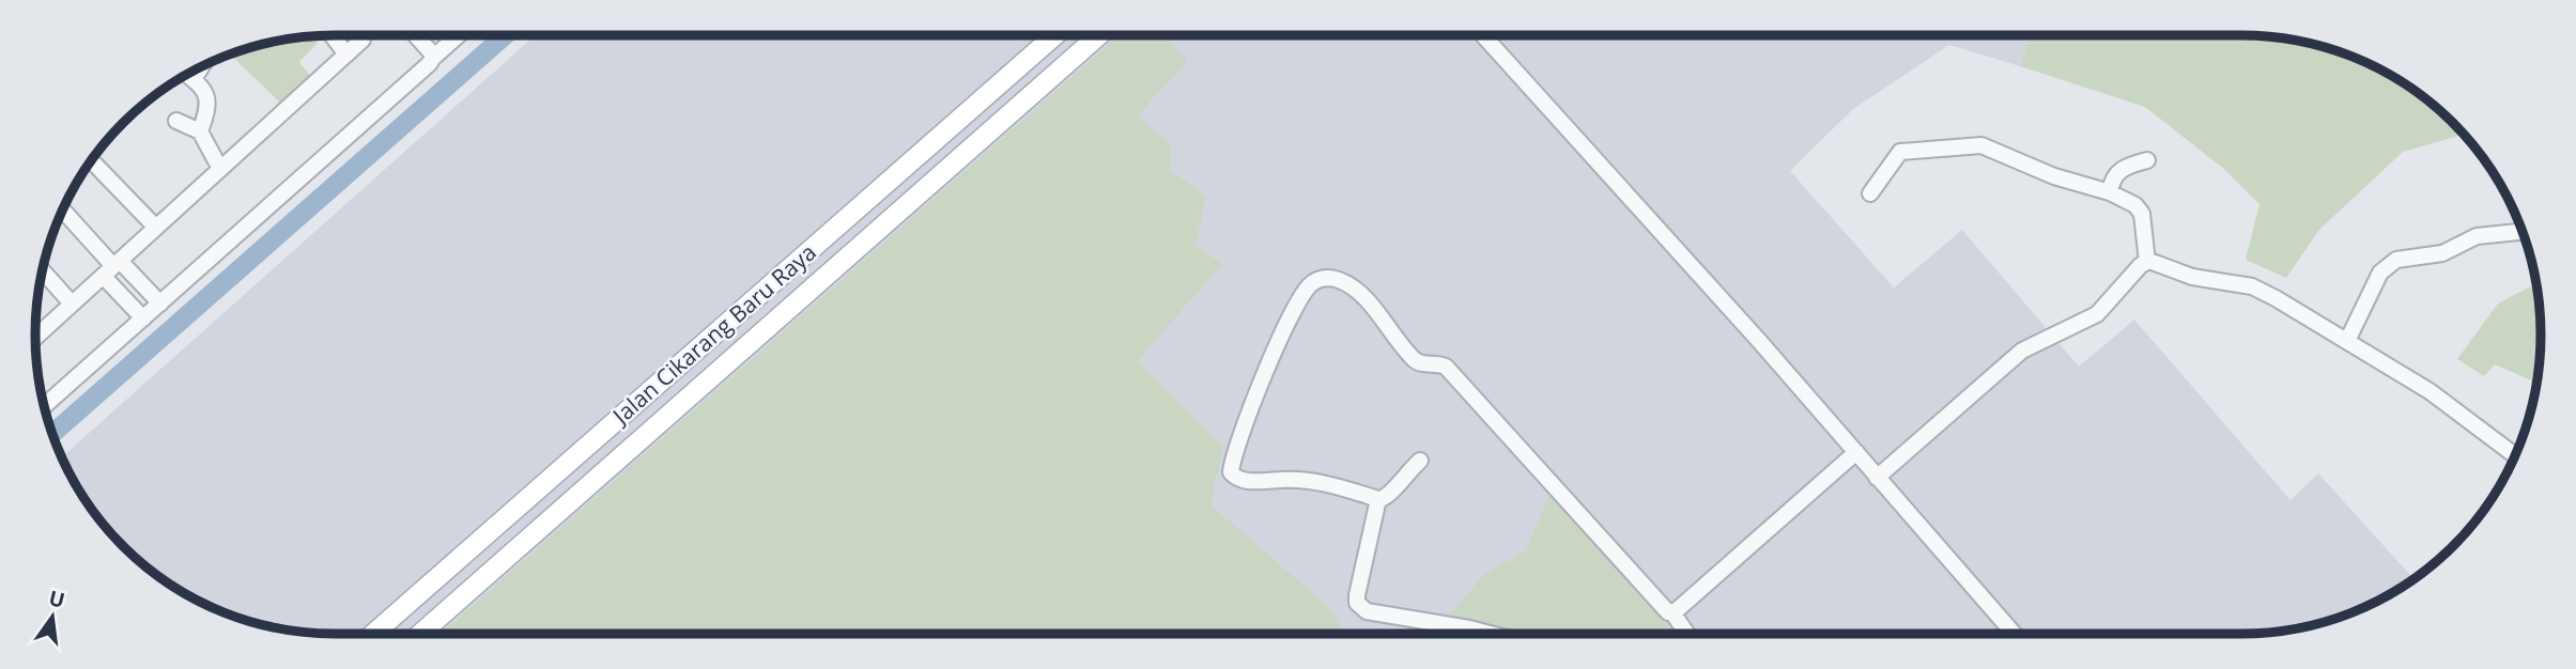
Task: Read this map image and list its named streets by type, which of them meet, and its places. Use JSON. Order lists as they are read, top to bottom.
{
  "streets": {
    "main road": ["Jalan Cikarang Baru Raya"]
  },
  "north": "top"
}
